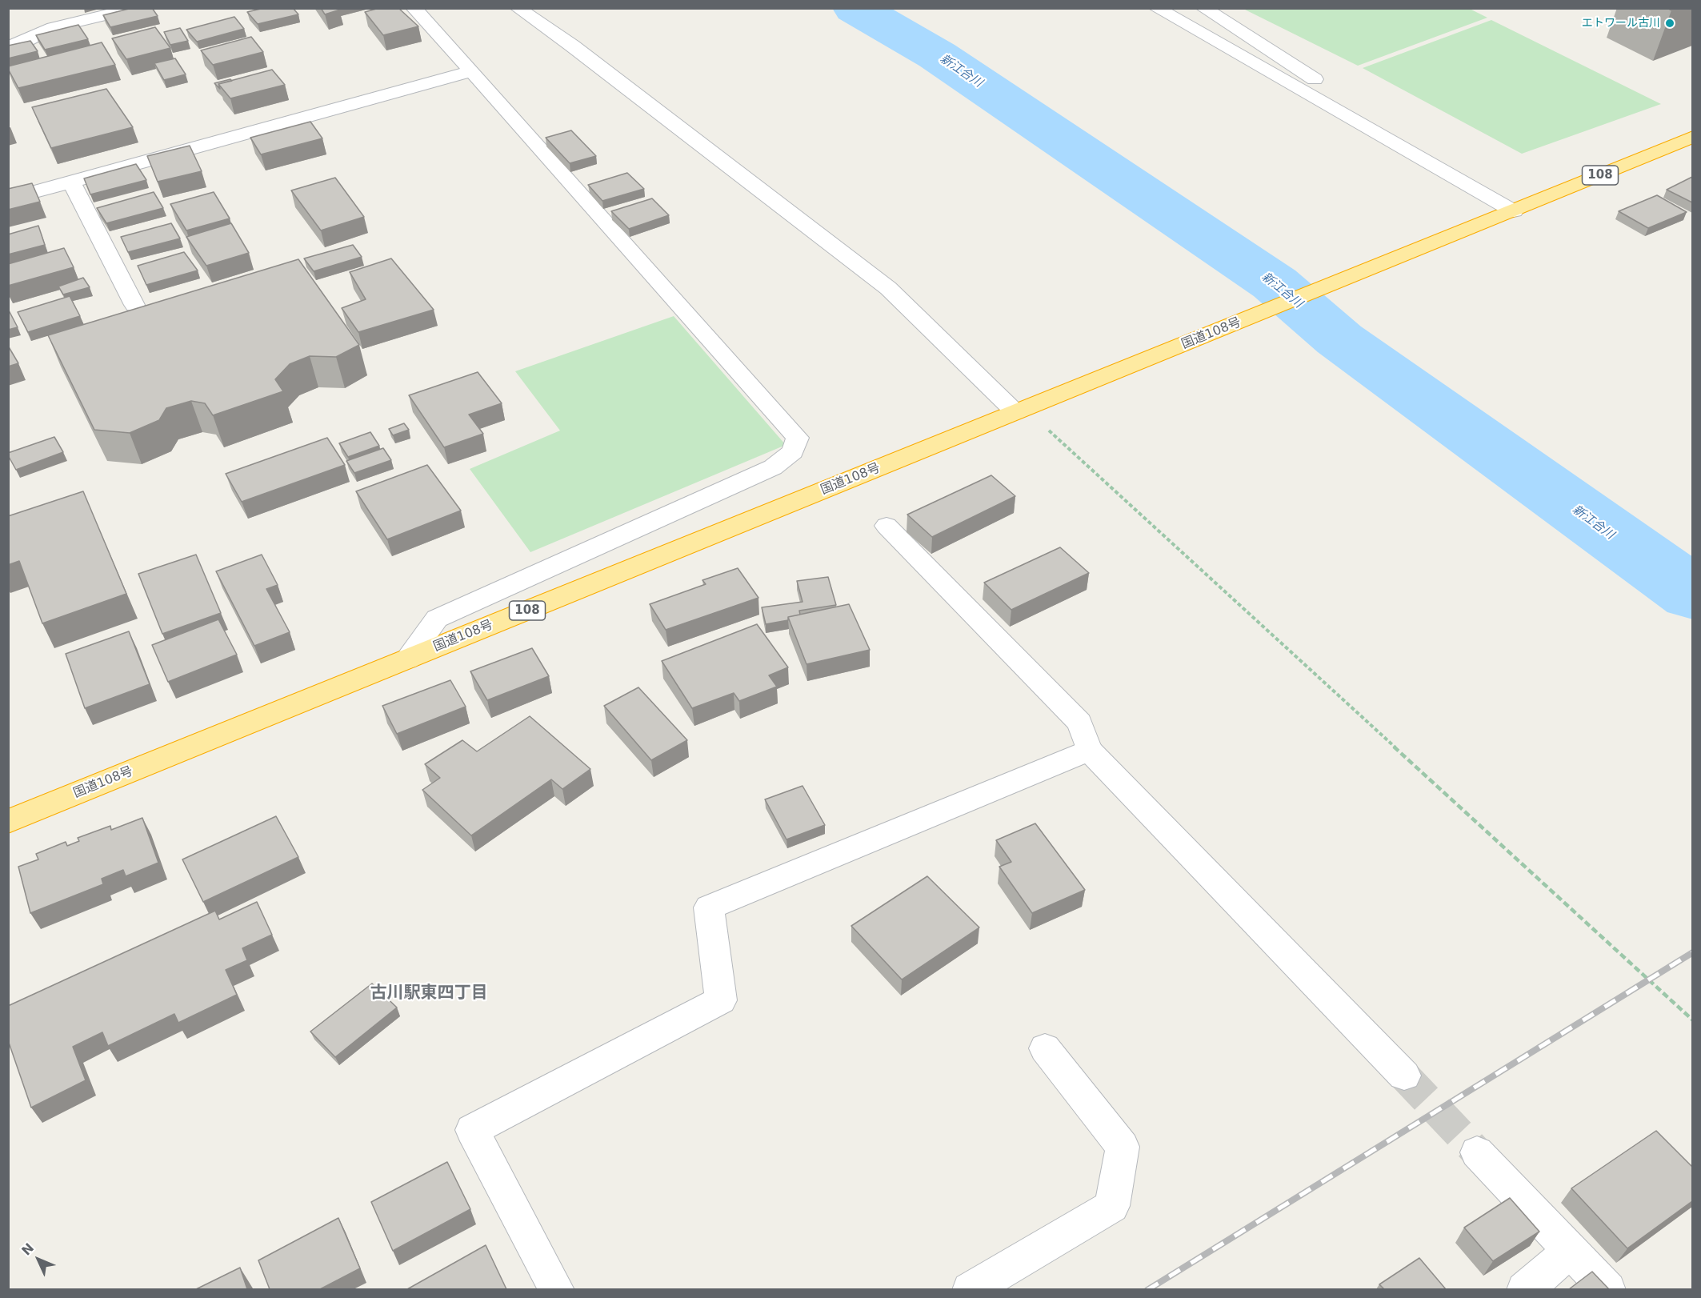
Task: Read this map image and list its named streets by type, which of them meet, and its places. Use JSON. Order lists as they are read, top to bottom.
{
  "streets": {
    "highway": ["108", "国道108号"]
  },
  "districts": ["古川駅東四丁目"],
  "water": ["新江合川"],
  "places": ["エトワール古川"],
  "north": "top left"
}
